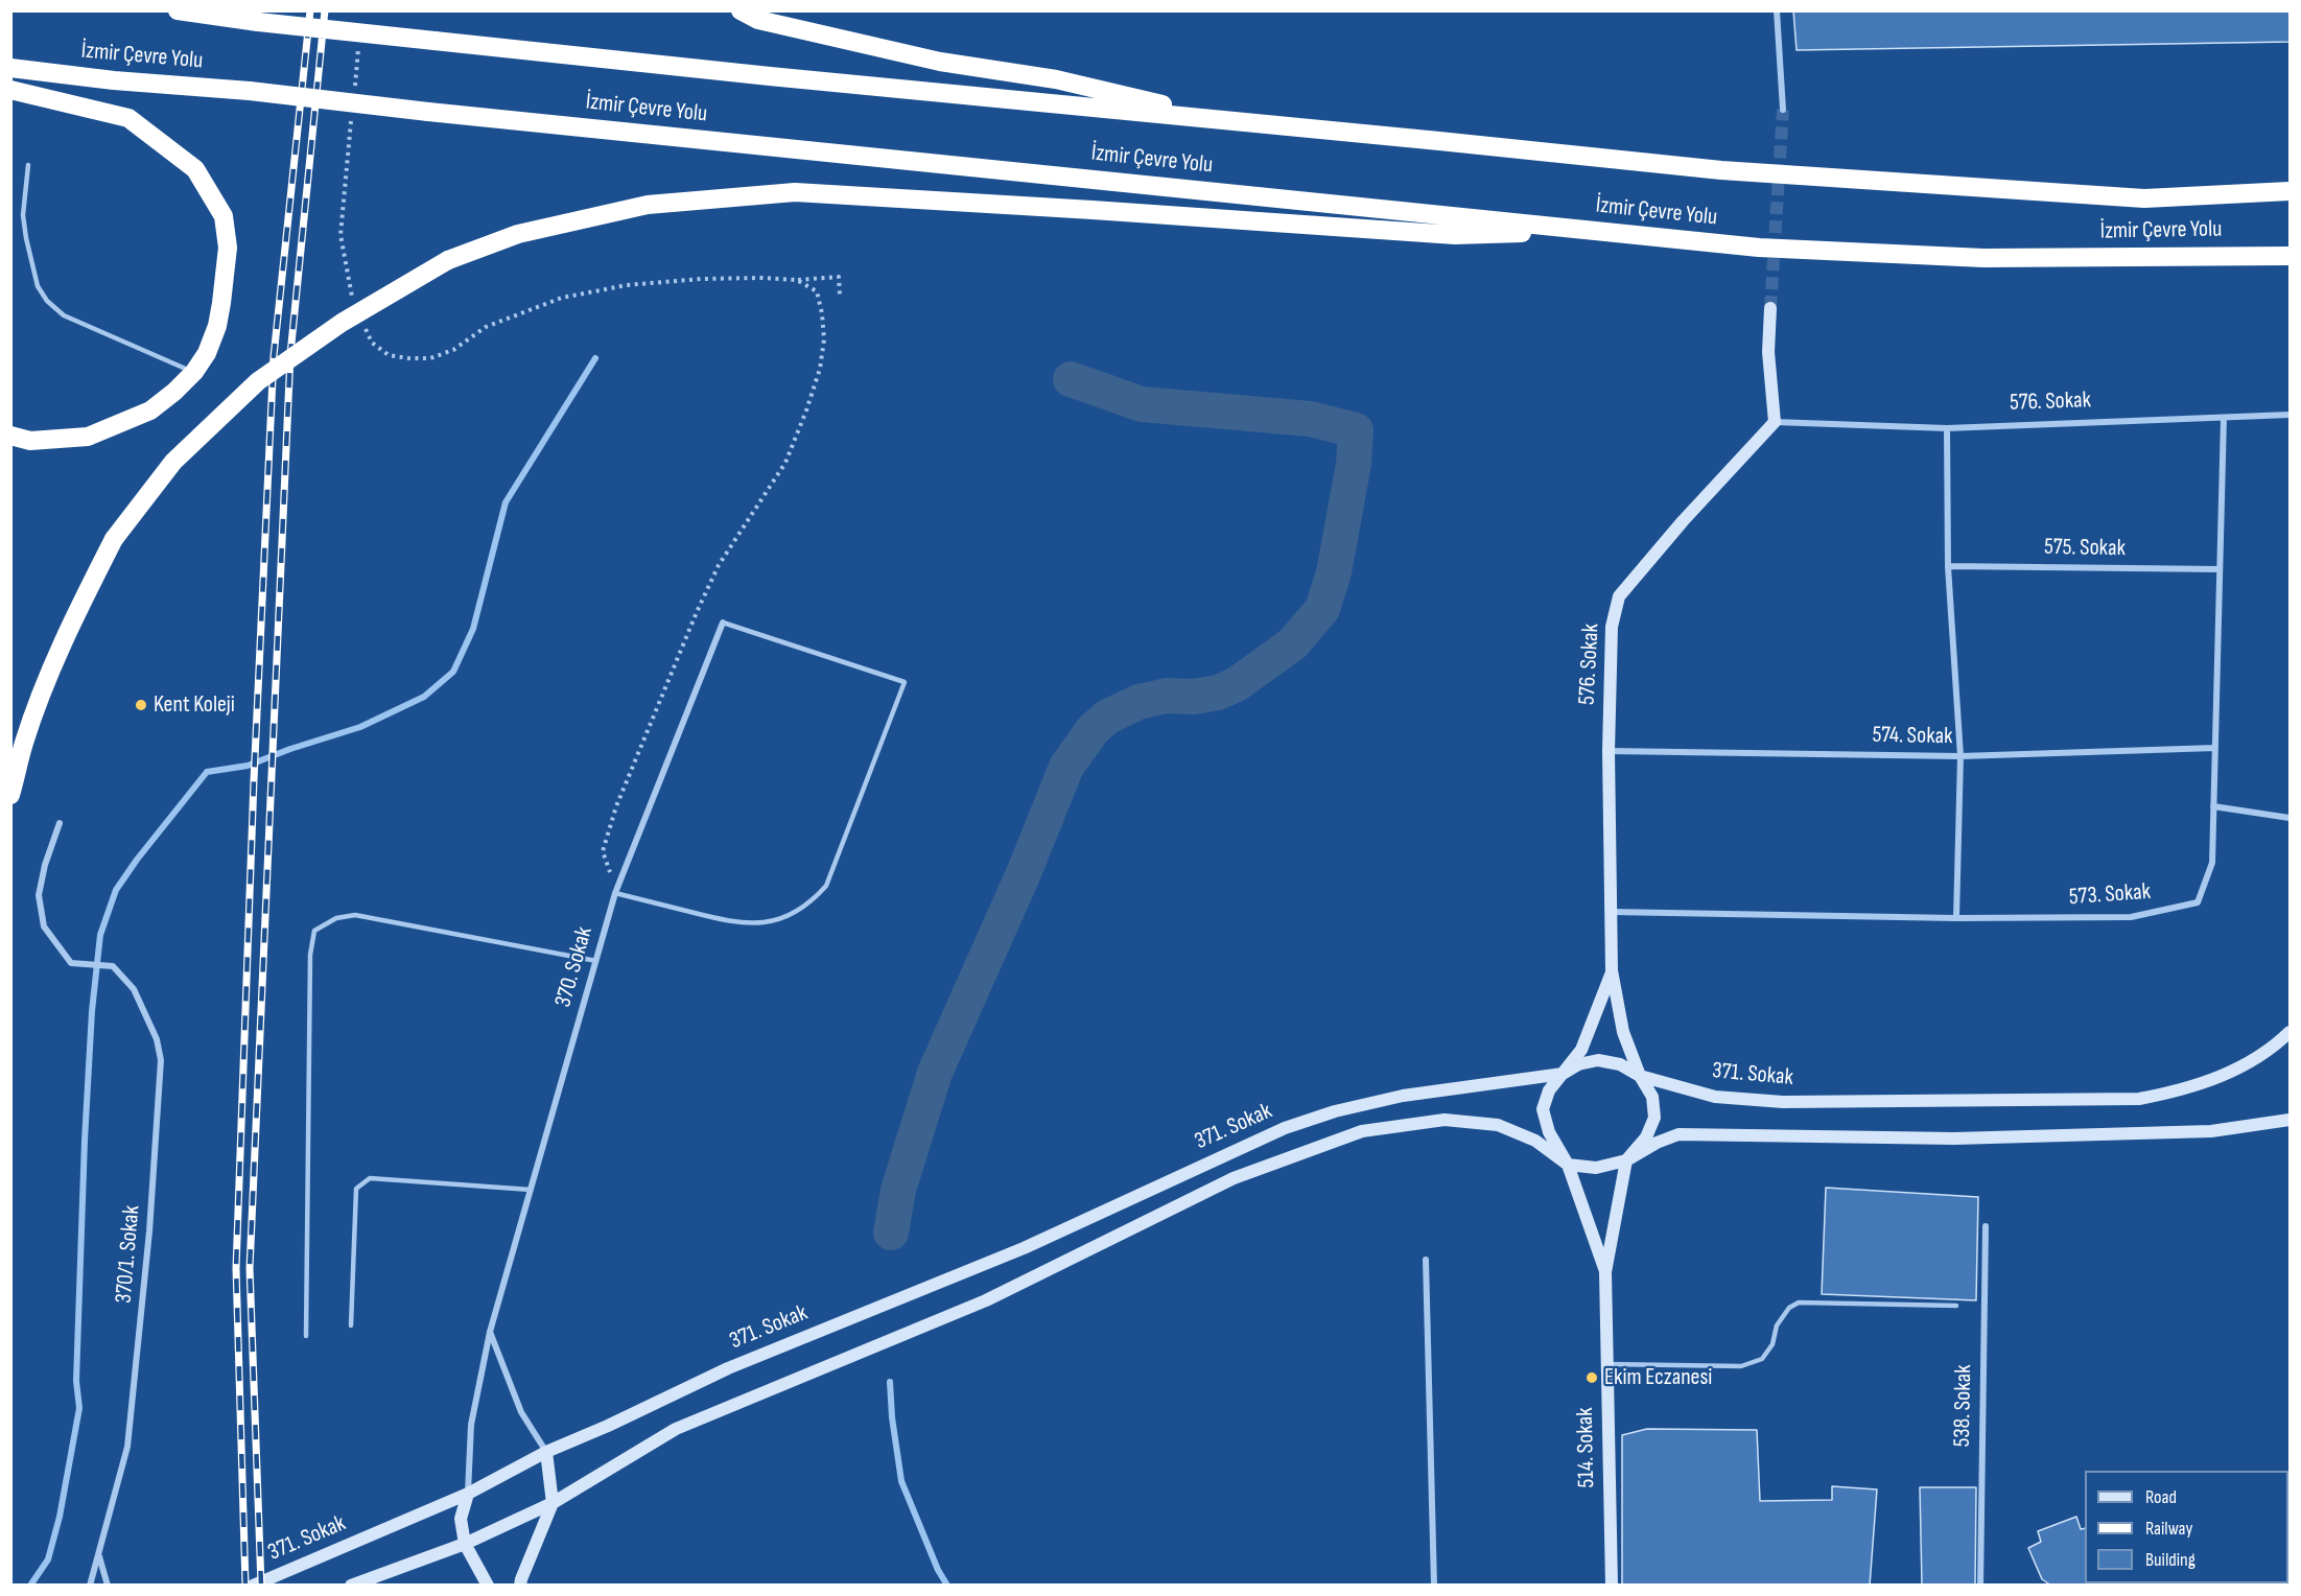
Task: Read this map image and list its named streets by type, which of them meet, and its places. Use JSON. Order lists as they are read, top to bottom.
{
  "streets": {
    "highway": ["İzmir Çevre Yolu"],
    "main road": ["576. Sokak", "371. Sokak", "514. Sokak"],
    "street": [
      "575. Sokak",
      "574. Sokak",
      "573. Sokak",
      "370. Sokak",
      "370/1. Sokak",
      "538. Sokak"
    ]
  },
  "crossings": [
    ["576. Sokak", "574. Sokak"],
    ["576. Sokak", "573. Sokak"],
    ["575. Sokak", "573. Sokak"],
    ["574. Sokak", "573. Sokak"],
    ["370. Sokak", "371. Sokak"]
  ],
  "places": ["Kent Koleji", "Ekim Eczanesi"],
  "legend": ["Road", "Railway", "Building"]
}
